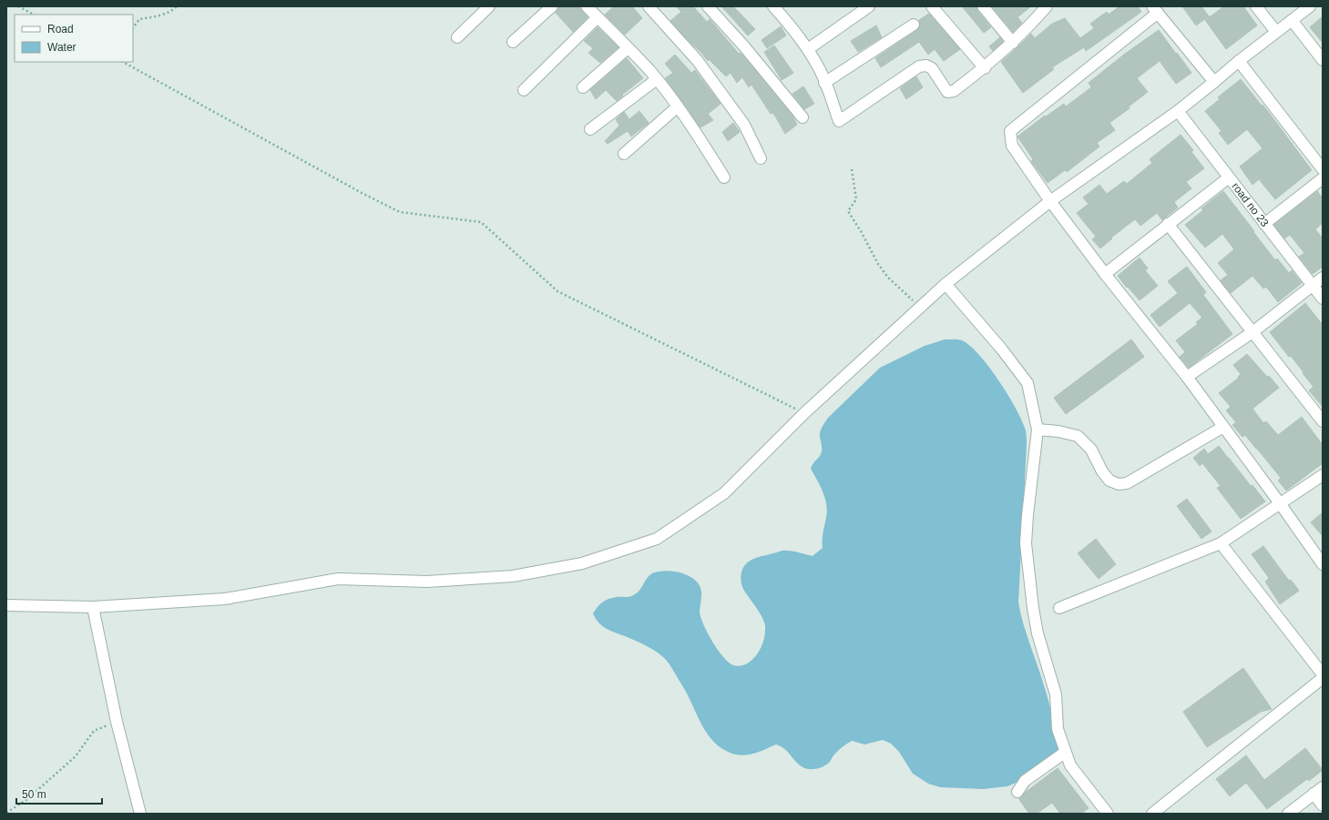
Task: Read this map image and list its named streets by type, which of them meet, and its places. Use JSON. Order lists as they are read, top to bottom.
{
  "streets": {
    "street": ["road no 23"]
  },
  "legend": ["Road", "Water"],
  "scale_bar": "50 m"
}
